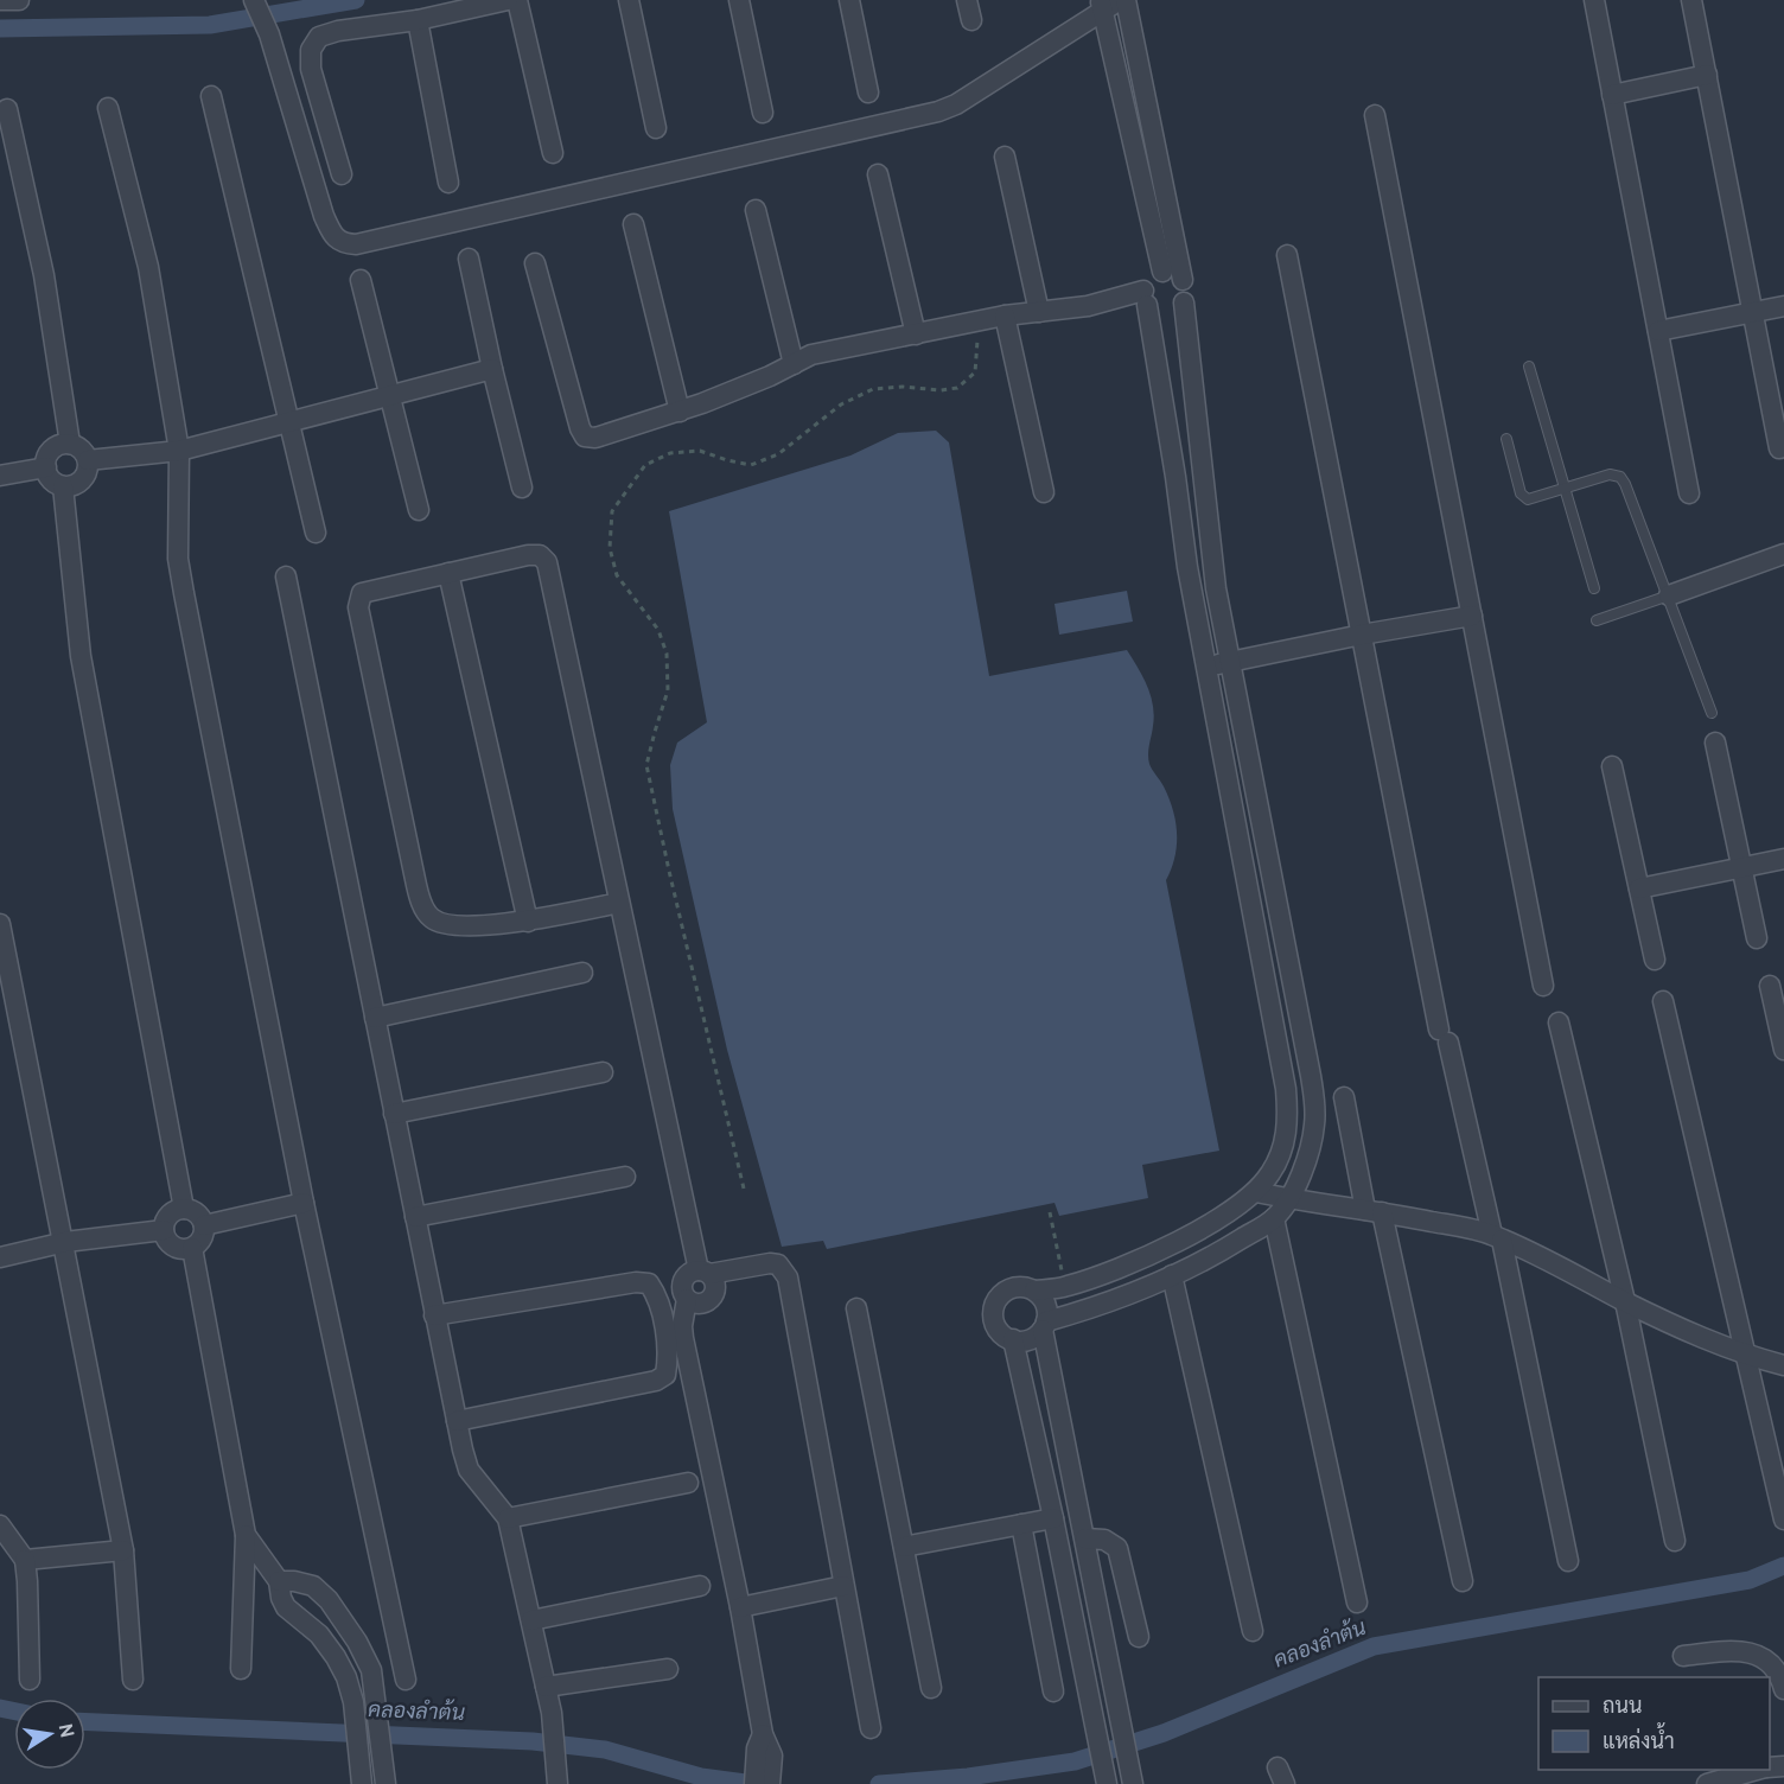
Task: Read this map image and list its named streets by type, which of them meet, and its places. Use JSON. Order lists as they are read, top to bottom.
{
  "water": ["คลองลำต้น"],
  "legend": ["ถนน", "แหล่งน้ำ"],
  "north": "right"
}
